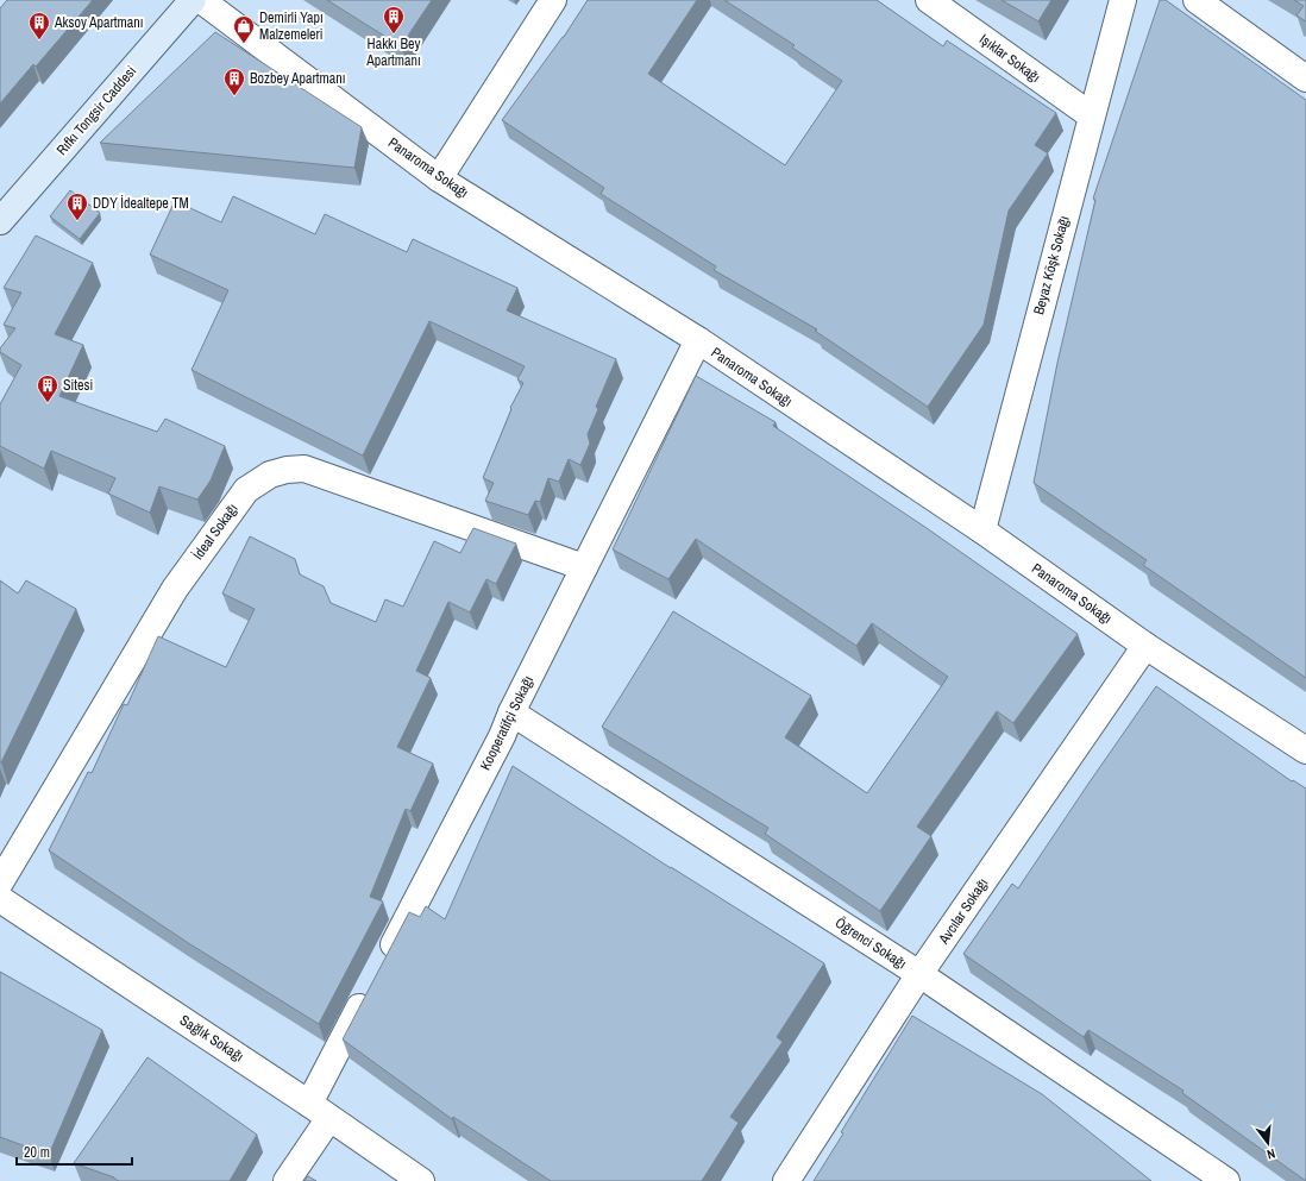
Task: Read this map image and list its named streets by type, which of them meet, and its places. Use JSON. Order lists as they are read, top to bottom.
{
  "streets": {
    "street": [
      "Işıklar Sokağı",
      "Rıfkı Tongsir Caddesi",
      "Panaroma Sokağı",
      "Beyaz Köşk Sokağı",
      "İdeal Sokağı",
      "Kooperatifçi Sokağı",
      "Avcılar Sokağı",
      "Öğrenci Sokağı",
      "Sağlık Sokağı"
    ]
  },
  "crossings": [
    ["Işıklar Sokağı", "Beyaz Köşk Sokağı"],
    ["Panaroma Sokağı", "Beyaz Köşk Sokağı"],
    ["Panaroma Sokağı", "Kooperatifçi Sokağı"],
    ["Panaroma Sokağı", "Avcılar Sokağı"],
    ["İdeal Sokağı", "Kooperatifçi Sokağı"],
    ["Kooperatifçi Sokağı", "Öğrenci Sokağı"],
    ["Avcılar Sokağı", "Öğrenci Sokağı"]
  ],
  "places": {
    "building": [
      "Hakkı Bey Apartmanı",
      "Aksoy Apartmanı",
      "Bozbey Apartmanı",
      "DDY İdealtepe TM",
      "Sitesi"
    ],
    "shop": ["Demirli Yapı Malzemeleri"]
  },
  "scale_bar": "20 m",
  "north": "bottom"
}
